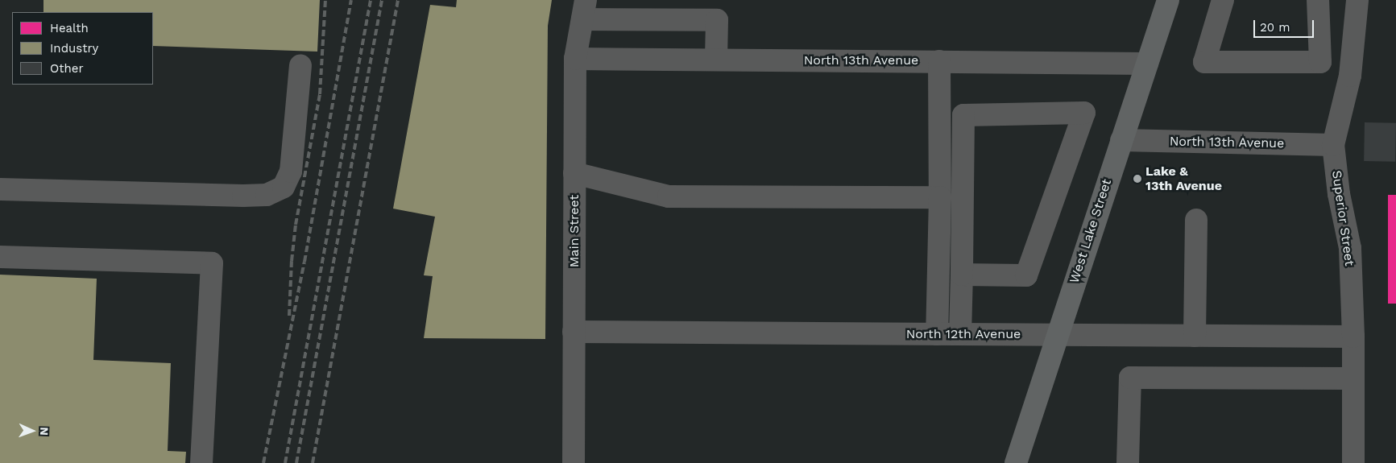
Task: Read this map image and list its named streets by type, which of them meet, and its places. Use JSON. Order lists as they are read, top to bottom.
{
  "streets": {
    "main road": ["West Lake Street"],
    "street": [
      "North 13th Avenue",
      "Superior Street",
      "Main Street",
      "North 12th Avenue"
    ]
  },
  "crossings": [
    ["North 13th Avenue", "Superior Street"],
    ["North 13th Avenue", "Main Street"],
    ["North 13th Avenue", "West Lake Street"],
    ["Superior Street", "North 12th Avenue"],
    ["Main Street", "North 12th Avenue"],
    ["West Lake Street", "North 12th Avenue"]
  ],
  "places": ["Lake & 13th Avenue"],
  "legend": ["Health", "Industry", "Other"],
  "scale_bar": "20 m",
  "north": "right"
}
